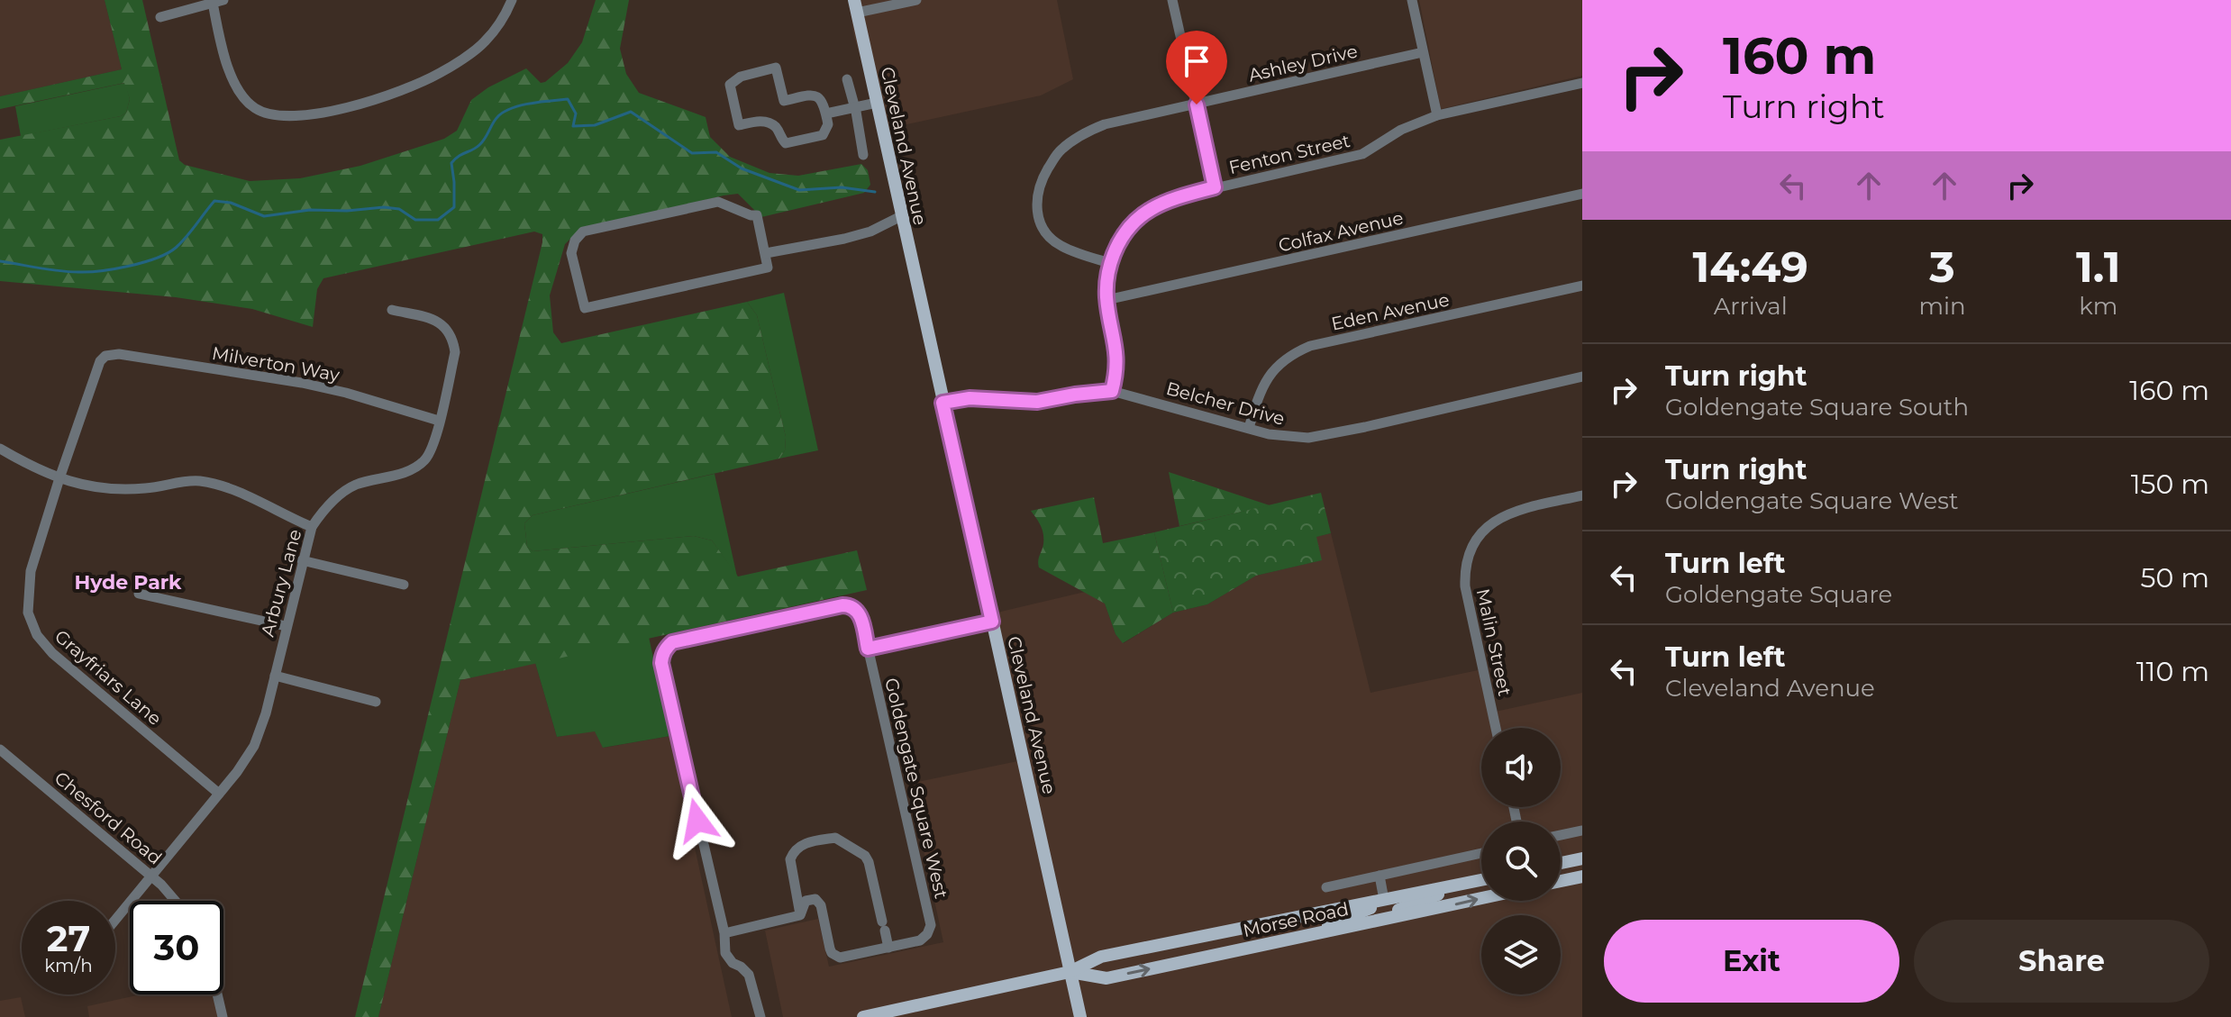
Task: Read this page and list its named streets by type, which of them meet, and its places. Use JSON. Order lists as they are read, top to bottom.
{
  "streets": {
    "main road": ["Cleveland Avenue", "Morse Road"],
    "street": [
      "Ashley Drive",
      "Fenton Street",
      "Colfax Avenue",
      "Eden Avenue",
      "Milverton Way",
      "Belcher Drive",
      "Arbury Lane",
      "Malin Street",
      "Grayfriars Lane",
      "Goldengate Square West",
      "Chesford Road"
    ]
  },
  "crossings": [
    ["Ashley Drive", "Fenton Street"],
    ["Cleveland Avenue", "Belcher Drive"],
    ["Cleveland Avenue", "Morse Road"],
    ["Fenton Street", "Colfax Avenue"],
    ["Fenton Street", "Belcher Drive"],
    ["Eden Avenue", "Belcher Drive"],
    ["Milverton Way", "Arbury Lane"],
    ["Milverton Way", "Grayfriars Lane"],
    ["Arbury Lane", "Grayfriars Lane"],
    ["Arbury Lane", "Chesford Road"]
  ],
  "districts": ["Hyde Park"],
  "page": {
    "turn": ["160 m", "Turn right"],
    "eta": [
      "14:49",
      "Arrival",
      "3",
      "min",
      "1.1",
      "km"
    ],
    "list": [
      {
        "name": "Turn right",
        "note": "Goldengate Square South",
        "value": "160 m"
      },
      {
        "name": "Turn right",
        "note": "Goldengate Square West",
        "value": "150 m"
      },
      {
        "name": "Turn left",
        "note": "Goldengate Square",
        "value": "50 m"
      },
      {
        "name": "Turn left",
        "note": "Cleveland Avenue",
        "value": "110 m"
      }
    ],
    "speed": "27 km/h",
    "limit": "30",
    "buttons": ["Exit", "Share"]
  }
}
